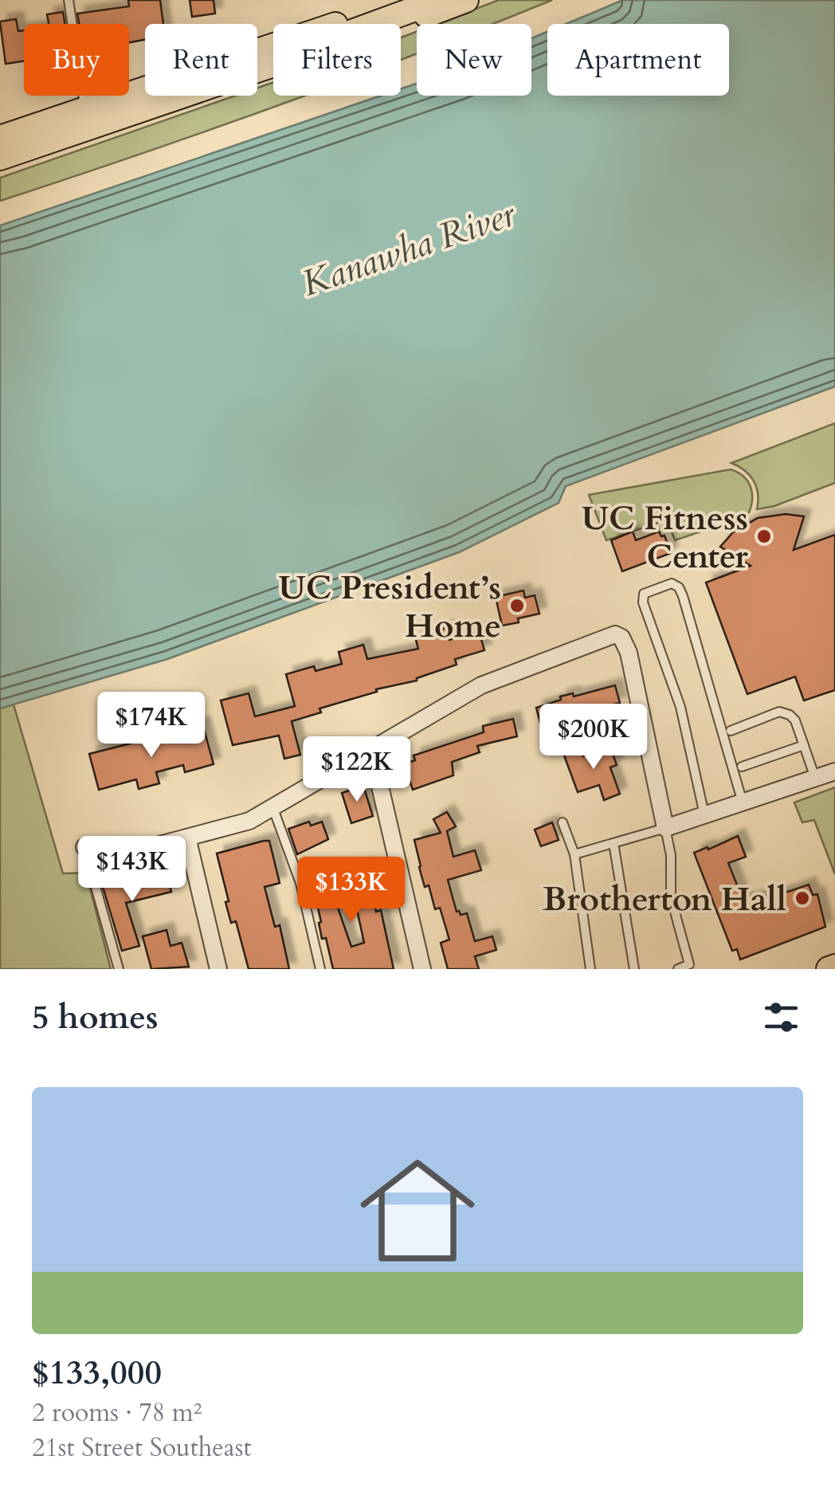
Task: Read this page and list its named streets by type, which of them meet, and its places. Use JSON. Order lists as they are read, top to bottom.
{
  "water": ["Kanawha River"],
  "places": ["UC Fitness Center", "UC President’s Home", "Brotherton Hall"],
  "page": {
    "chip": [
      "Buy",
      "Rent",
      "Filters",
      "New",
      "Apartment"
    ],
    "price": [
      "$174K",
      "$200K",
      "$122K",
      "$143K",
      "$133K"
    ],
    "heading": "5 homes",
    "list": [
      {
        "name": "$133,000",
        "note": "2 rooms · 78 m² · 21st Street Southeast"
      }
    ]
  }
}
